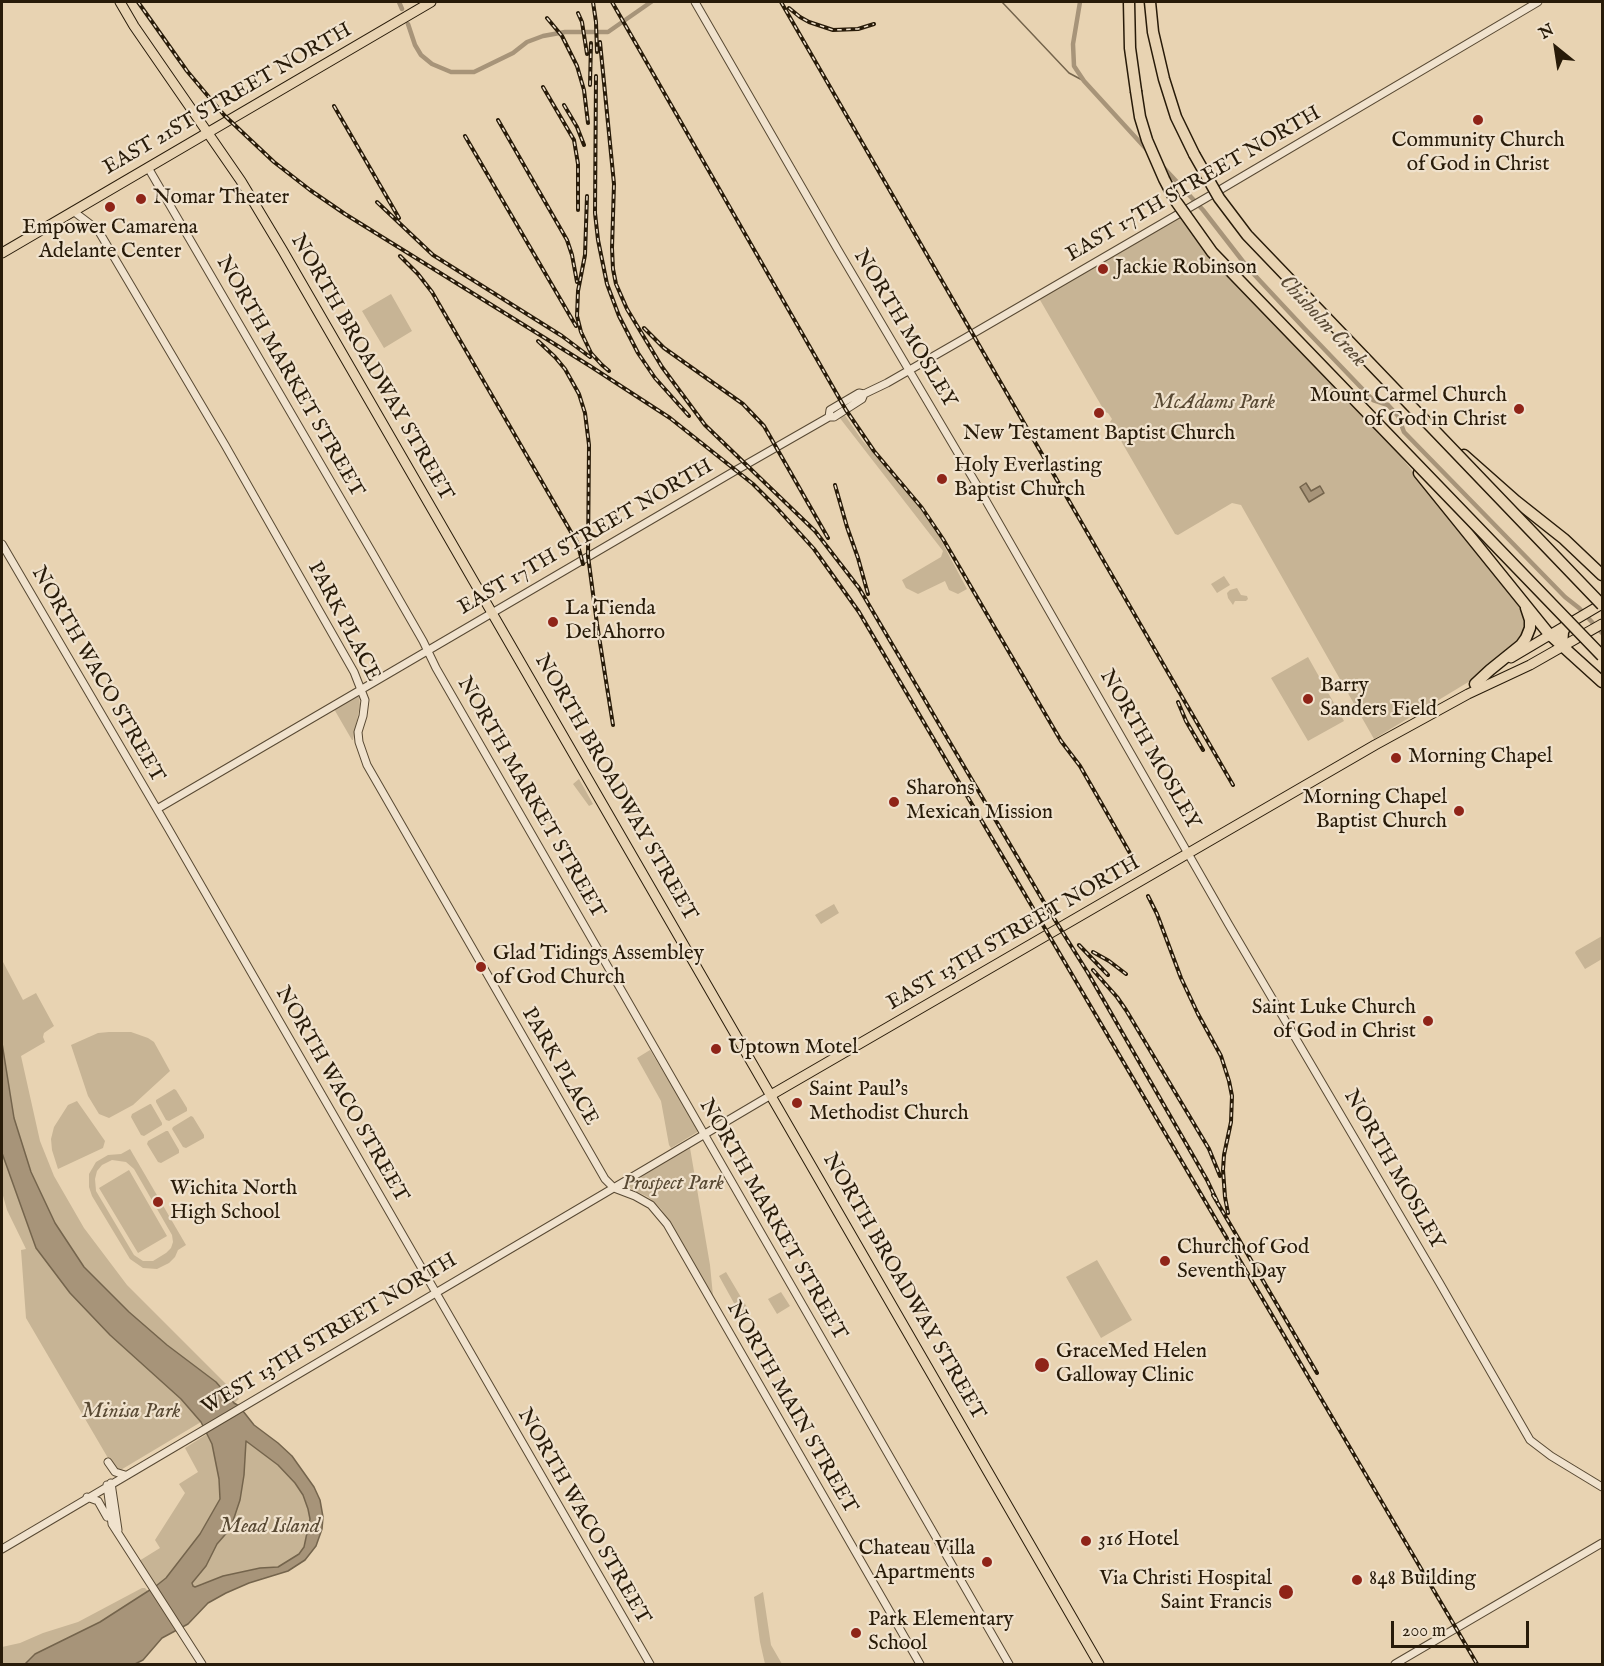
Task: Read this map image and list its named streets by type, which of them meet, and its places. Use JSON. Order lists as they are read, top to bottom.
{
  "streets": {
    "main road": ["EAST 21ST STREET NORTH", "NORTH BROADWAY STREET", "EAST 13TH STREET NORTH"],
    "street": [
      "EAST 17TH STREET NORTH",
      "NORTH MOSLEY",
      "NORTH MARKET STREET",
      "PARK PLACE",
      "NORTH WACO STREET",
      "WEST 13TH STREET NORTH",
      "NORTH MAIN STREET"
    ]
  },
  "crossings": [
    ["EAST 21ST STREET NORTH", "NORTH BROADWAY STREET"],
    ["EAST 21ST STREET NORTH", "NORTH MARKET STREET"],
    ["EAST 21ST STREET NORTH", "PARK PLACE"],
    ["EAST 17TH STREET NORTH", "NORTH MOSLEY"],
    ["EAST 17TH STREET NORTH", "NORTH BROADWAY STREET"],
    ["EAST 17TH STREET NORTH", "NORTH MARKET STREET"],
    ["EAST 17TH STREET NORTH", "PARK PLACE"],
    ["EAST 17TH STREET NORTH", "NORTH WACO STREET"],
    ["NORTH MOSLEY", "EAST 13TH STREET NORTH"],
    ["NORTH BROADWAY STREET", "EAST 13TH STREET NORTH"],
    ["NORTH MARKET STREET", "EAST 13TH STREET NORTH"],
    ["PARK PLACE", "EAST 13TH STREET NORTH"],
    ["PARK PLACE", "WEST 13TH STREET NORTH"],
    ["PARK PLACE", "NORTH MAIN STREET"],
    ["NORTH WACO STREET", "WEST 13TH STREET NORTH"],
    ["EAST 13TH STREET NORTH", "WEST 13TH STREET NORTH"],
    ["EAST 13TH STREET NORTH", "NORTH MAIN STREET"],
    ["WEST 13TH STREET NORTH", "NORTH MAIN STREET"]
  ],
  "water": ["Chisholm Creek"],
  "parks": [
    "McAdams Park",
    "Prospect Park",
    "Minisa Park",
    "Mead Island"
  ],
  "places": [
    "Community Church of God in Christ",
    "Nomar Theater",
    "Empower Camarena Adelante Center",
    "Jackie Robinson",
    "Mount Carmel Church of God in Christ",
    "New Testament Baptist Church",
    "Holy Everlasting Baptist Church",
    "La Tienda Del Ahorro",
    "Barry Sanders Field",
    "Morning Chapel",
    "Sharons Mexican Mission",
    "Morning Chapel Baptist Church",
    "Glad Tidings Assembley of God Church",
    "Saint Luke Church of God in Christ",
    "Uptown Motel",
    "Saint Paul's Methodist Church",
    "Wichita North High School",
    "Church of God Seventh Day",
    "GraceMed Helen Galloway Clinic",
    "316 Hotel",
    "Chateau Villa Apartments",
    "848 Building",
    "Via Christi Hospital Saint Francis",
    "Park Elementary School"
  ],
  "scale_bar": "200 m",
  "north": "top left"
}
